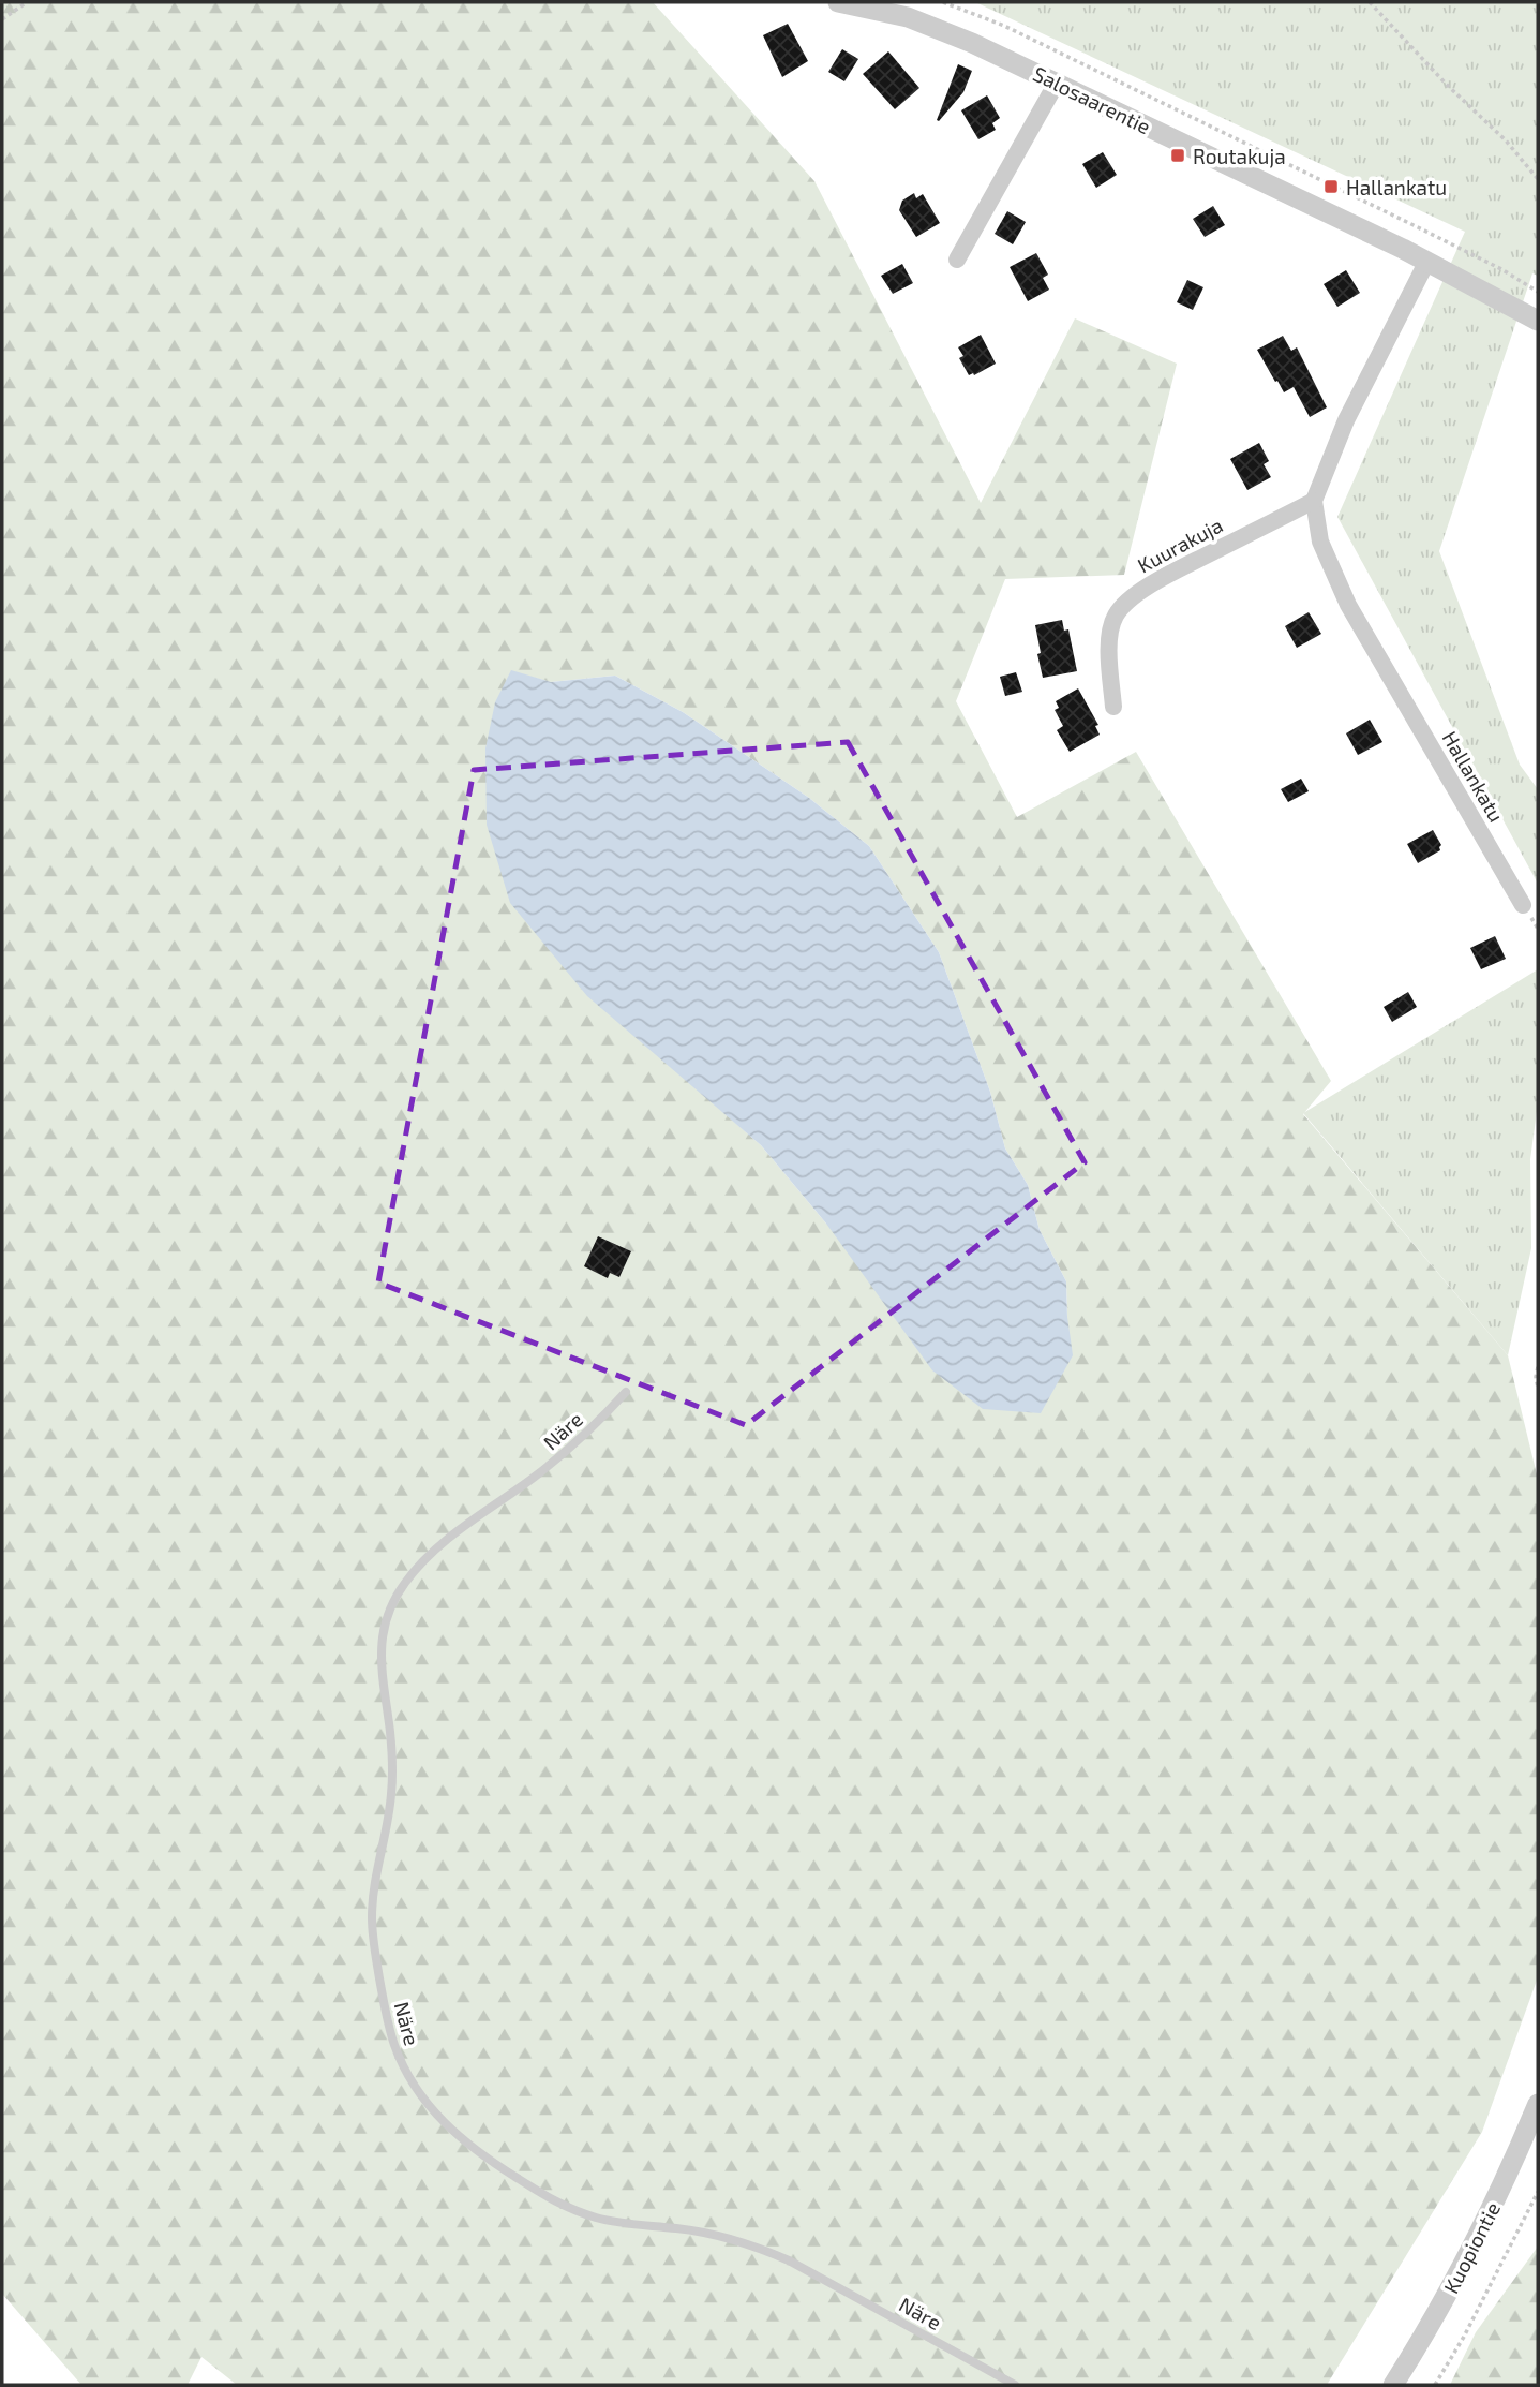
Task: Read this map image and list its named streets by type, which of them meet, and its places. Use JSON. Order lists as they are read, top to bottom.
{
  "streets": {
    "street": [
      "Salosaarentie",
      "Kuurakuja",
      "Hallankatu",
      "Kuopiontie"
    ],
    "lane": ["Näre"]
  },
  "crossings": [
    ["Kuurakuja", "Hallankatu"]
  ],
  "places": {
    "transit": ["Routakuja", "Hallankatu"]
  }
}
